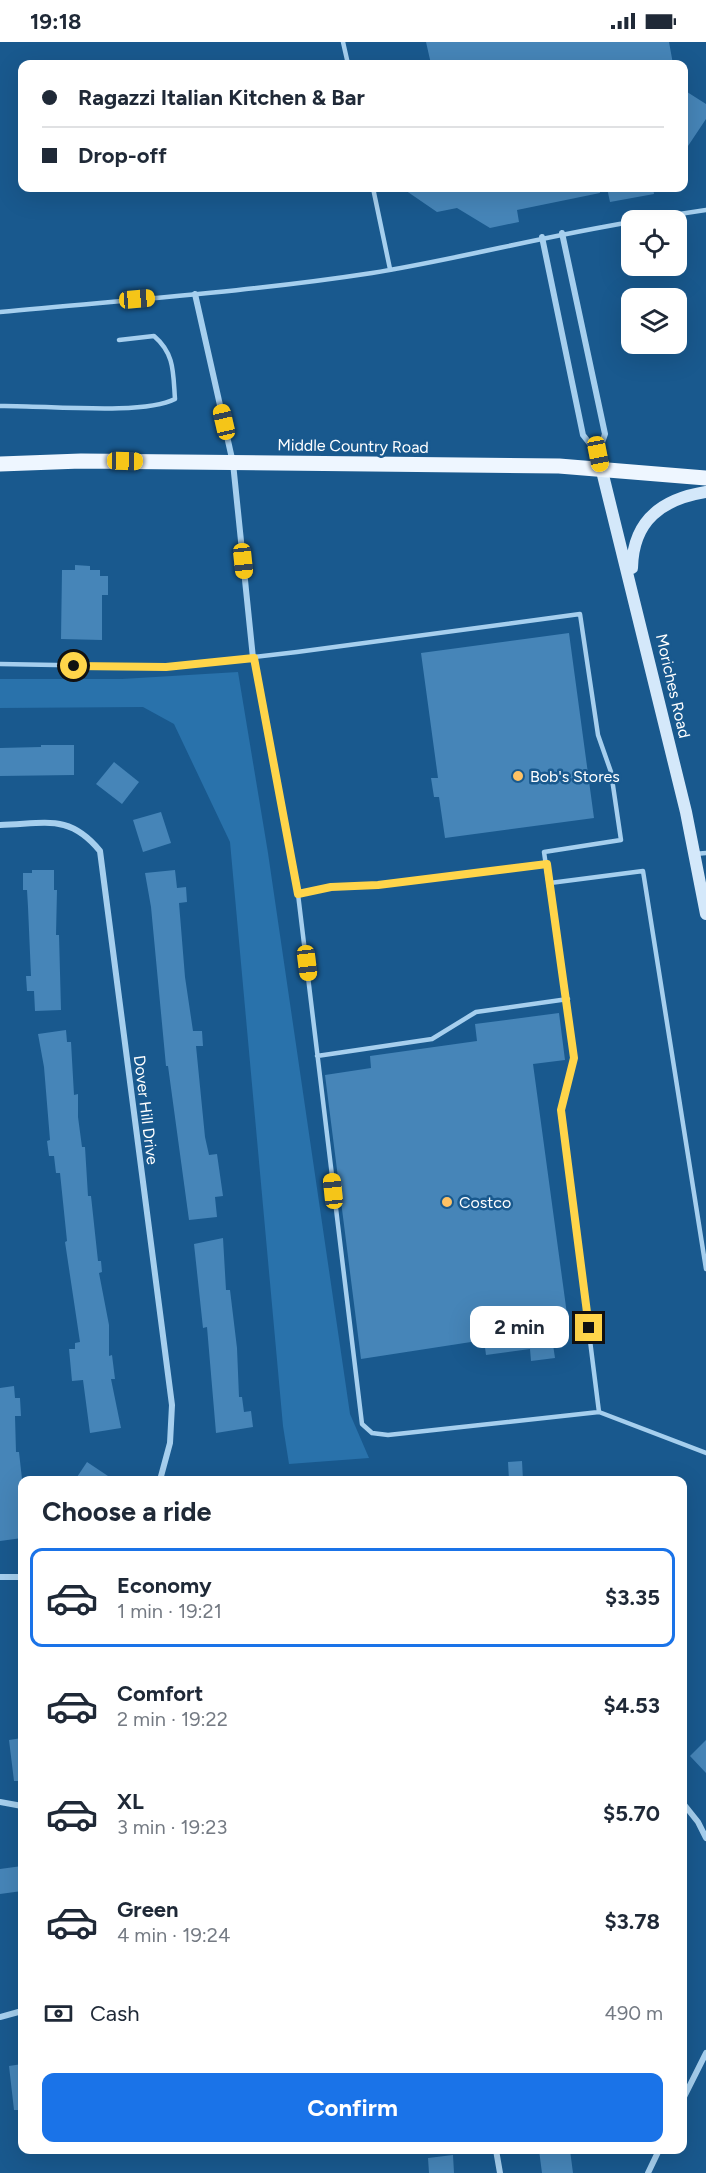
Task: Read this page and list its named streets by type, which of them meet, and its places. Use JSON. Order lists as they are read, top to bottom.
{
  "streets": {
    "main road": ["Middle Country Road"],
    "street": ["Moriches Road", "Dover Hill Drive"]
  },
  "crossings": [
    ["Middle Country Road", "Moriches Road"]
  ],
  "places": ["Bob's Stores", "Costco"],
  "page": {
    "status": "19:18",
    "banner": ["Ragazzi Italian Kitchen & Bar", "Drop-off"],
    "bubble": "2 min",
    "heading": "Choose a ride",
    "list": [
      {
        "name": "Economy",
        "note": "1 min · 19:21",
        "value": "$3.35"
      },
      {
        "name": "Comfort",
        "note": "2 min · 19:22",
        "value": "$4.53"
      },
      {
        "name": "XL",
        "note": "3 min · 19:23",
        "value": "$5.70"
      },
      {
        "name": "Green",
        "note": "4 min · 19:24",
        "value": "$3.78"
      }
    ],
    "pay": ["Cash", "490 m"],
    "buttons": "Confirm"
  }
}
